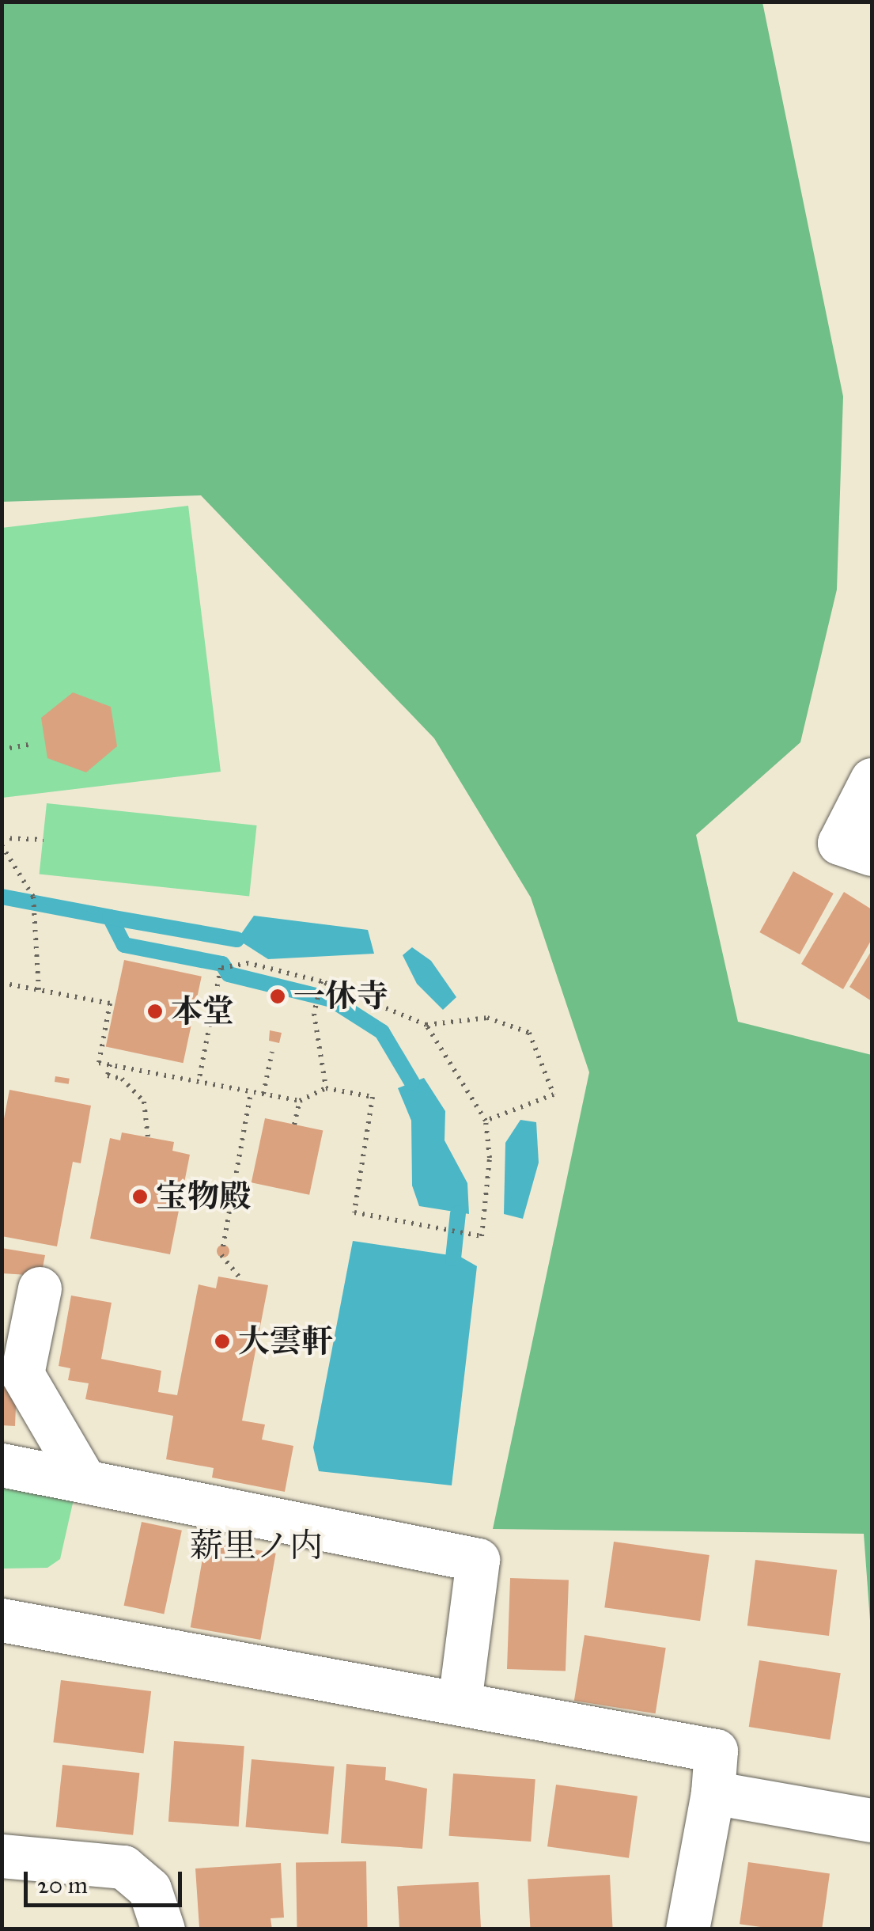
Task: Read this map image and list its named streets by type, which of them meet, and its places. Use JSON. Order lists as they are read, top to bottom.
{
  "districts": ["薪里ノ内"],
  "places": [
    "一休寺",
    "本堂",
    "宝物殿",
    "大雲軒"
  ],
  "scale_bar": "20 m"
}
